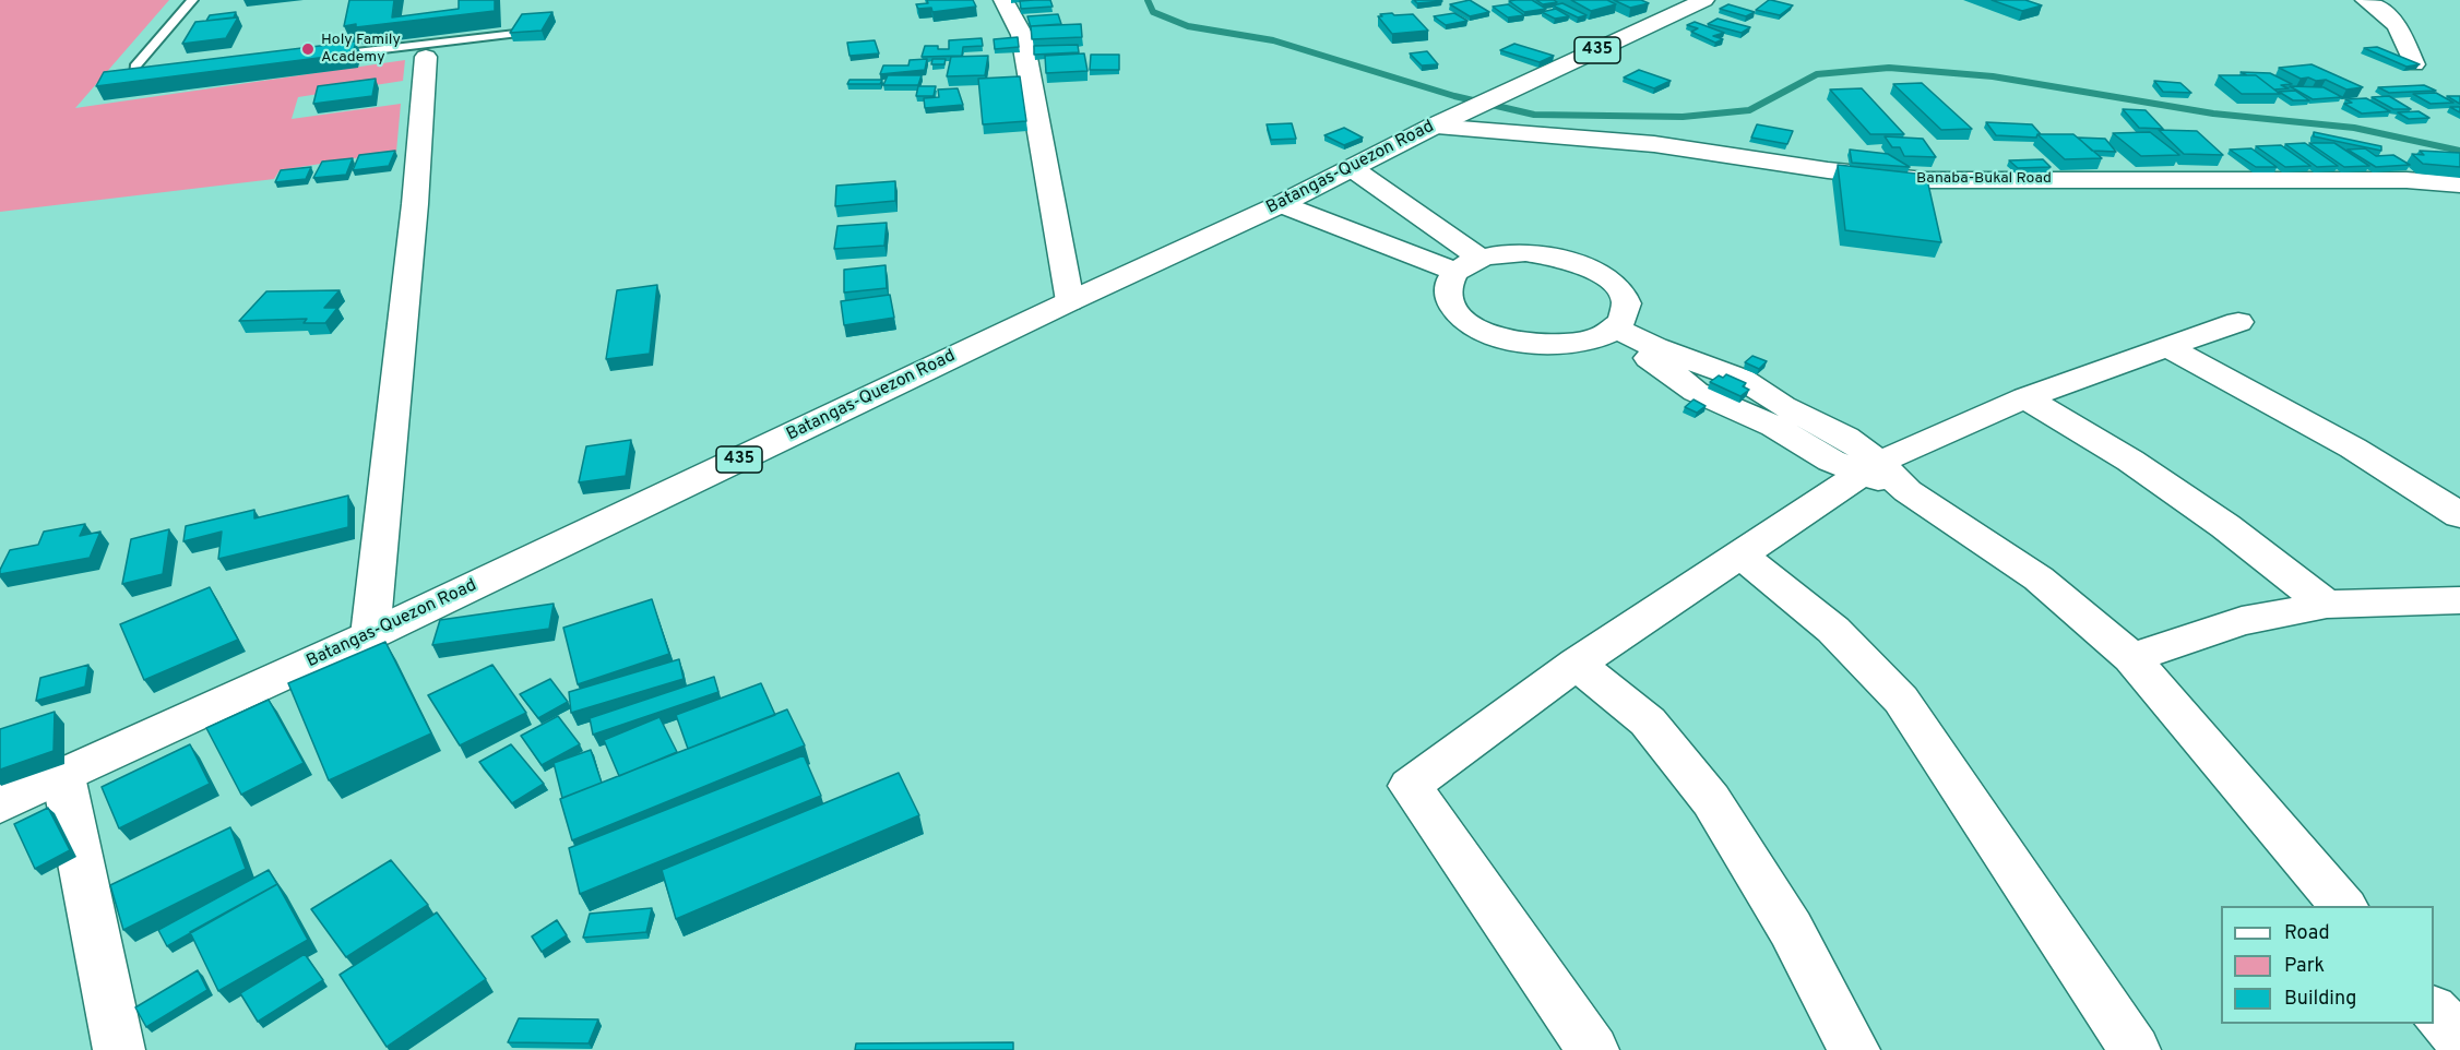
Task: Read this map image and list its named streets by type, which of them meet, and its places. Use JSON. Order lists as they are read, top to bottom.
{
  "streets": {
    "street": ["435", "Batangas-Quezon Road", "Banaba-Bukal Road"]
  },
  "crossings": [
    ["Batangas-Quezon Road", "Banaba-Bukal Road"]
  ],
  "places": ["Holy Family Academy"],
  "legend": ["Road", "Park", "Building"]
}
